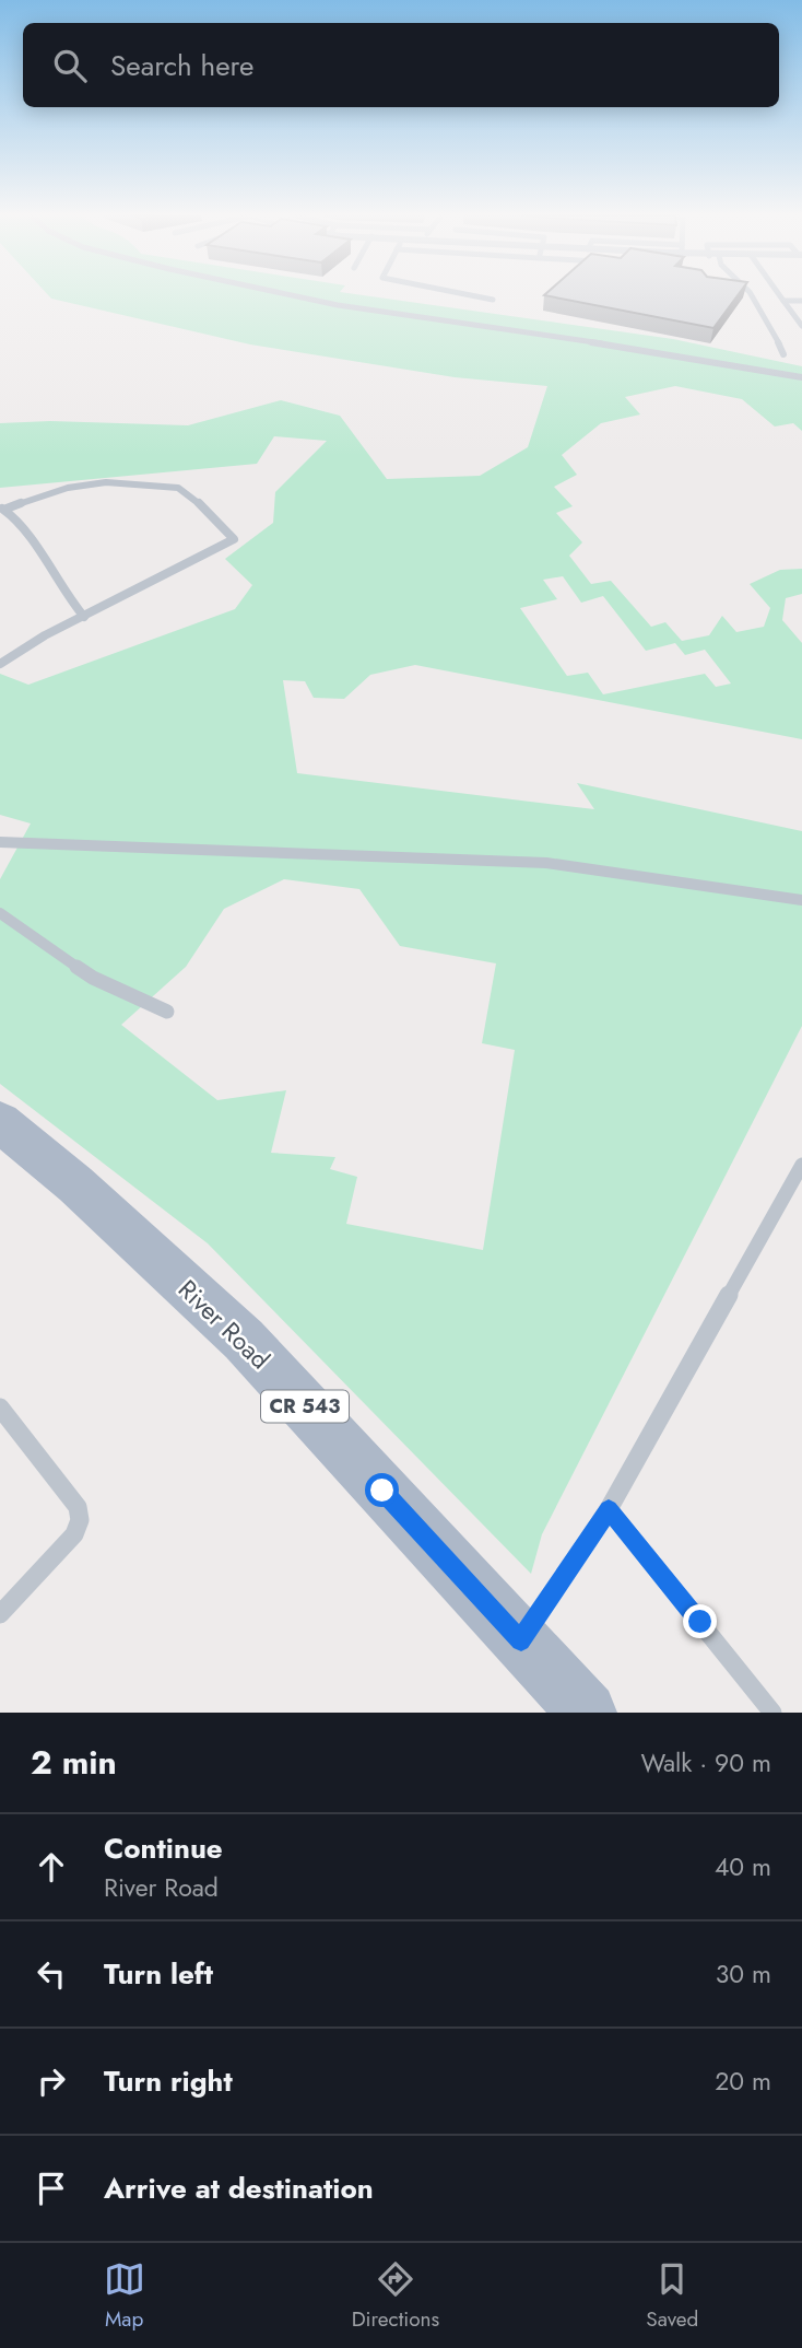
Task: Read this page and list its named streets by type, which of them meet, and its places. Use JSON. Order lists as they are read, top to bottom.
{
  "streets": {
    "main road": ["River Road", "CR 543"]
  },
  "page": {
    "search": "Search here",
    "heading": ["2 min", "Walk · 90 m"],
    "list": [
      ["Continue", "River Road", "40 m"],
      ["Turn left", "30 m"],
      ["Turn right", "20 m"],
      "Arrive at destination"
    ],
    "nav": ["Map", "Directions", "Saved"]
  }
}
